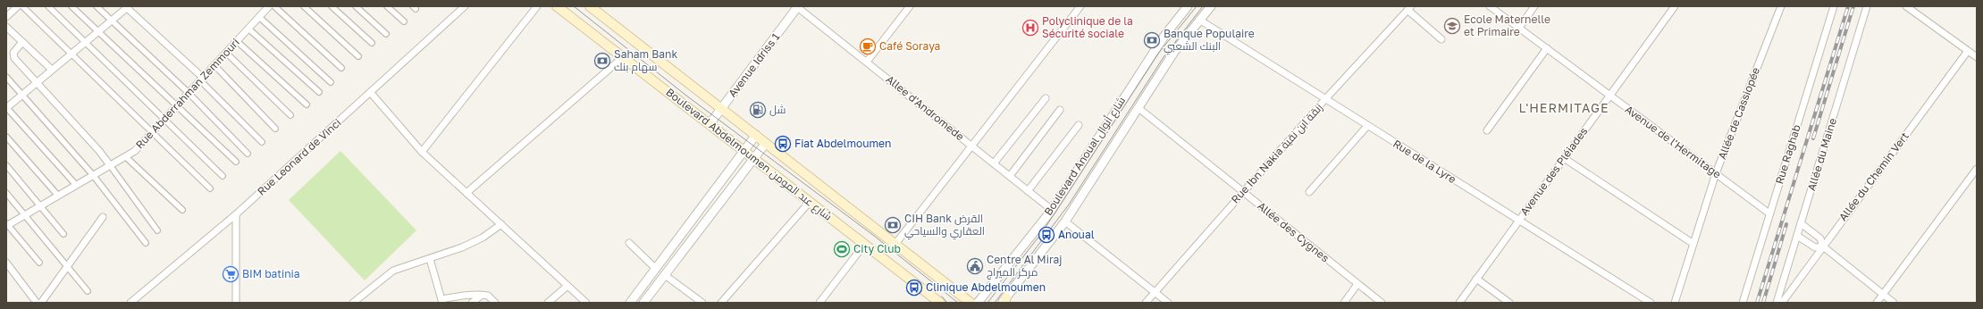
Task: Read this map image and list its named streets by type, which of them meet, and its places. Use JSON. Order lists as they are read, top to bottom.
{
  "streets": {
    "main road": ["Boulevard Abdelmoumen شارع عبد المومن"],
    "street": [
      "Avenue Idriss 1",
      "Rue Abderrahman Zemmouri",
      "Allee d'Andromede",
      "Allée de Cassiopée",
      "Avenue de l'Hermitage",
      "Rue Ibn Nakia زنقة ابن نقية",
      "Rue Raghab",
      "Allée du Maine",
      "Boulevard Anoual شارع أنوال",
      "Rue Leonard de Vinci",
      "Rue de la Lyre",
      "Avenue des Pléiades",
      "Allée du Chemin Vert",
      "Allée des Cygnes"
    ]
  },
  "crossings": [
    ["Avenue Idriss 1", "Allee d'Andromede"],
    ["Avenue Idriss 1", "Boulevard Abdelmoumen شارع عبد المومن"],
    ["Allee d'Andromede", "Boulevard Anoual شارع أنوال"],
    ["Allée de Cassiopée", "Avenue de l'Hermitage"],
    ["Avenue de l'Hermitage", "Rue Raghab"],
    ["Avenue de l'Hermitage", "Avenue des Pléiades"],
    ["Rue Ibn Nakia زنقة ابن نقية", "Rue de la Lyre"],
    ["Rue Ibn Nakia زنقة ابن نقية", "Allée des Cygnes"],
    ["Boulevard Anoual شارع أنوال", "Rue de la Lyre"],
    ["Boulevard Anoual شارع أنوال", "Allée des Cygnes"],
    ["Rue de la Lyre", "Avenue des Pléiades"]
  ],
  "districts": ["L'HERMITAGE"],
  "places": {
    "school or university": ["Ecole Maternelle et Primaire"],
    "hospital": ["Polyclinique de la Sécurité sociale"],
    "bank": ["Banque Populaire البنك الشعبي", "Saham Bank سهام بنك", "CIH Bank القرض العقاري والسياحي"],
    "cafe": ["Café Soraya"],
    "fuel station": ["شل"],
    "bus stop": ["Fiat Abdelmoumen", "Anoual", "Clinique Abdelmoumen"],
    "sports": ["City Club"],
    "public building": ["Centre Al Miraj مركز الميراج"],
    "supermarket": ["BIM batinia"]
  }
}
